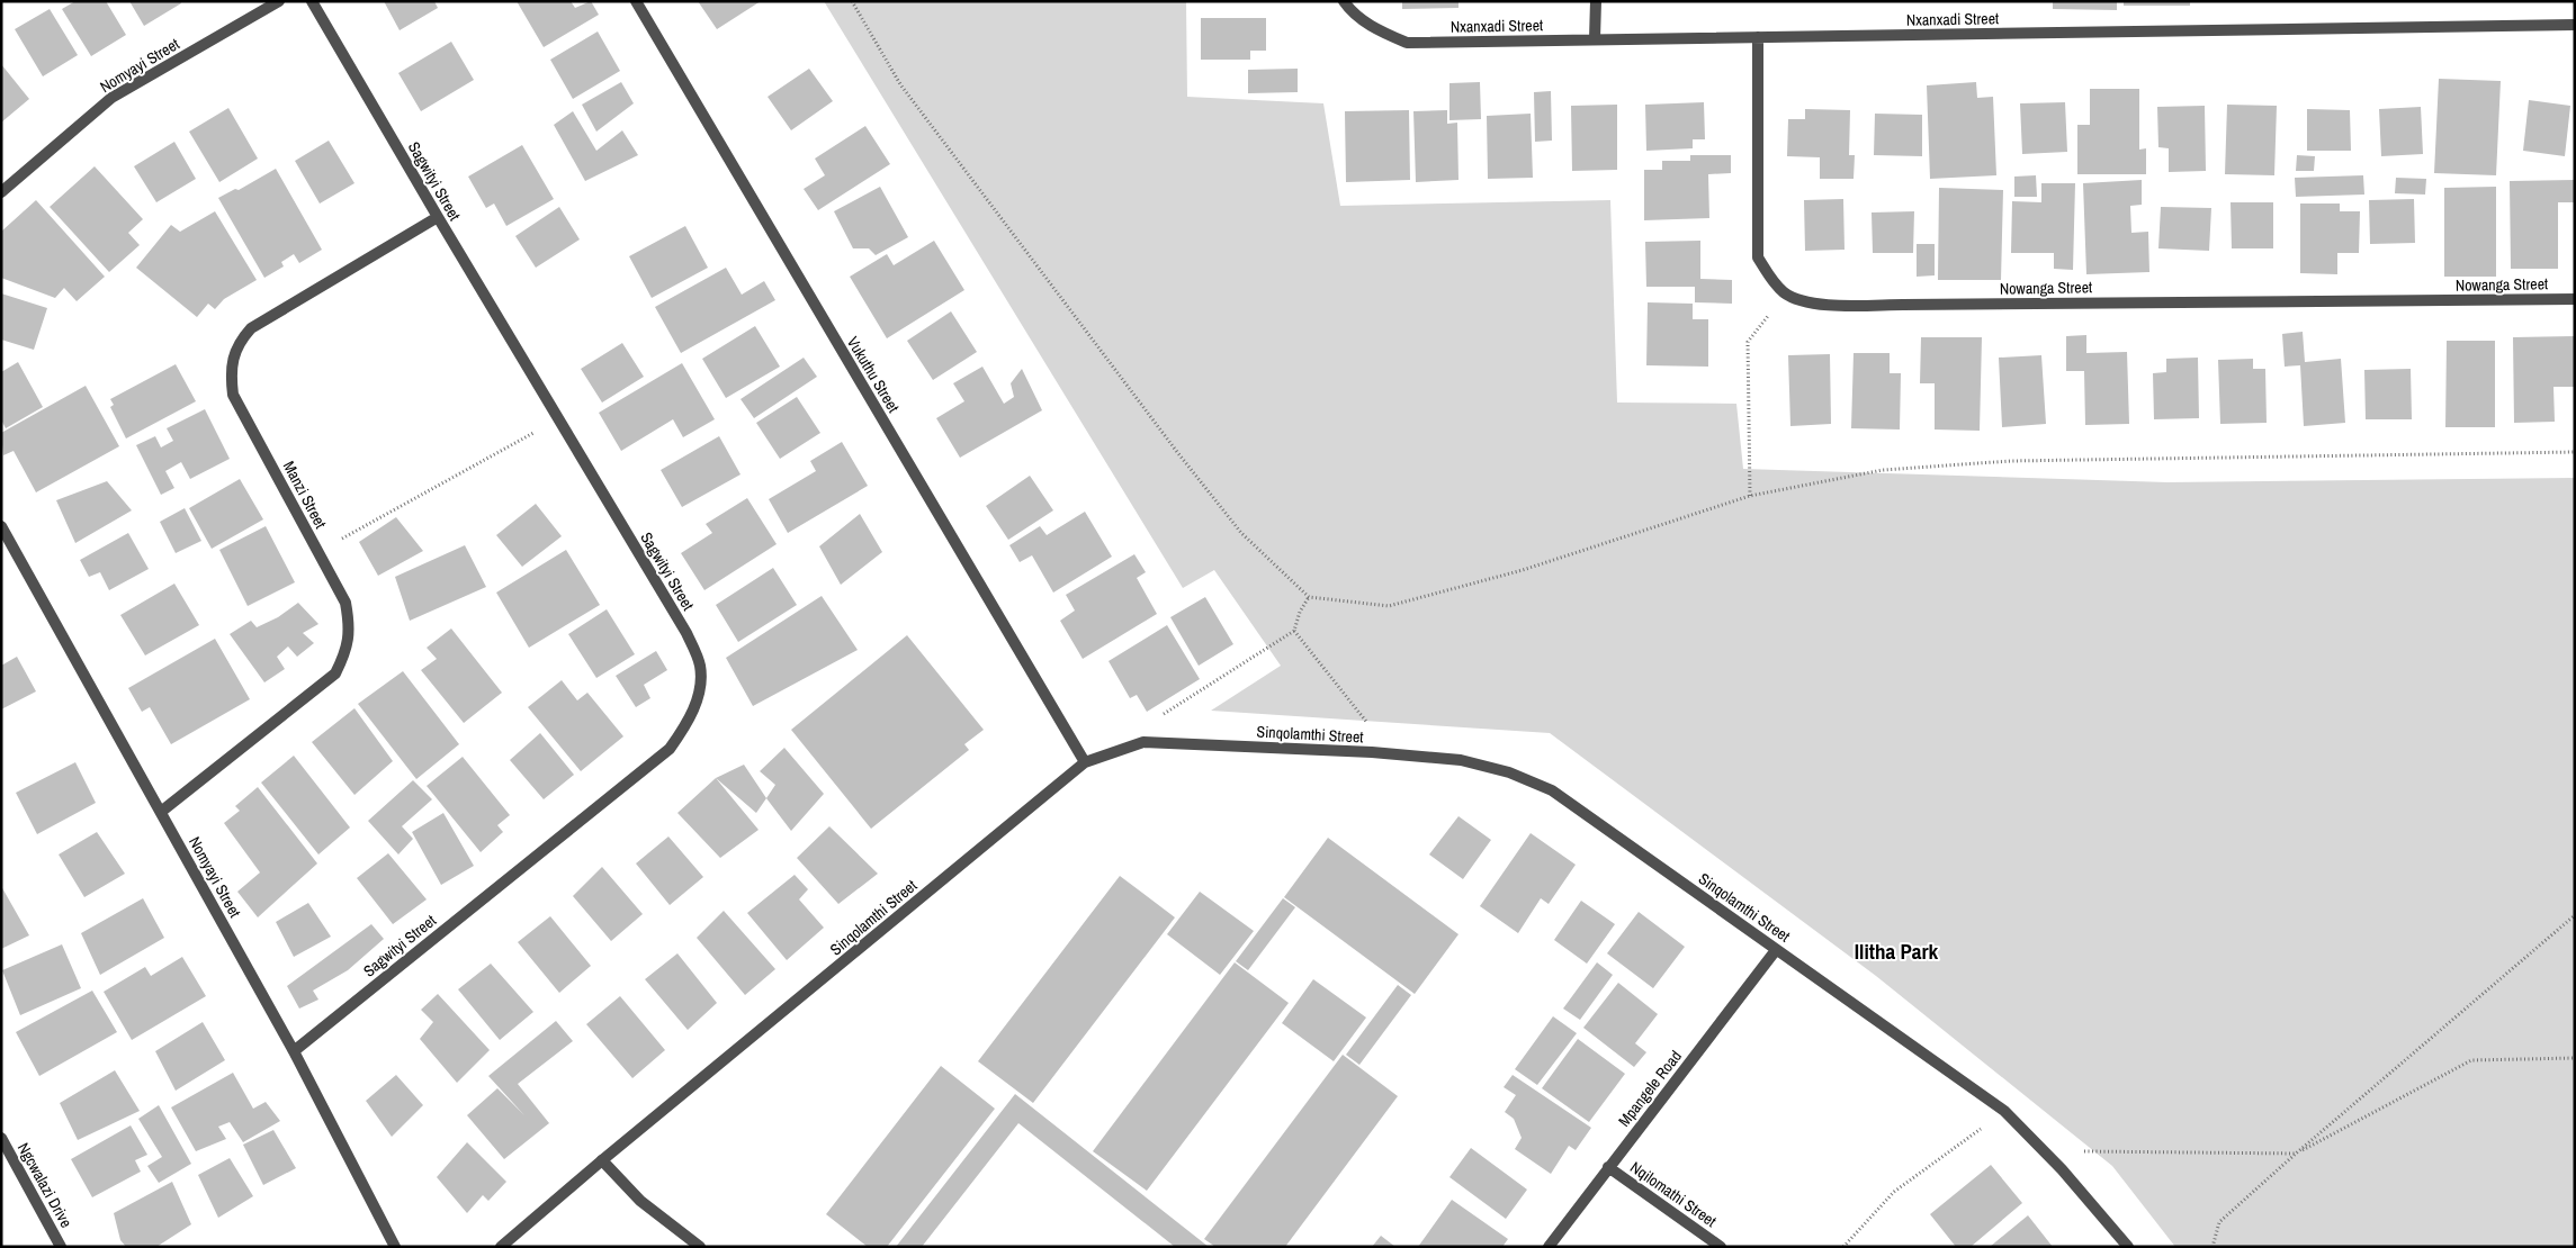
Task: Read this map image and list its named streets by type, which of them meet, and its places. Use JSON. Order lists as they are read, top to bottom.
{
  "streets": {
    "street": [
      "Nxanxadi Street",
      "Nomyayi Street",
      "Sagwityi Street",
      "Nowanga Street",
      "Vukuthu Street",
      "Manzi Street",
      "Sinqolamthi Street",
      "Mpangele Road",
      "Ngcwalazi Drive",
      "Nqilomathi Street"
    ]
  },
  "crossings": [
    ["Nxanxadi Street", "Nowanga Street"],
    ["Nomyayi Street", "Sagwityi Street"],
    ["Nomyayi Street", "Manzi Street"],
    ["Sagwityi Street", "Manzi Street"],
    ["Vukuthu Street", "Sinqolamthi Street"],
    ["Sinqolamthi Street", "Mpangele Road"],
    ["Mpangele Road", "Nqilomathi Street"]
  ],
  "districts": ["Ilitha Park"]
}
